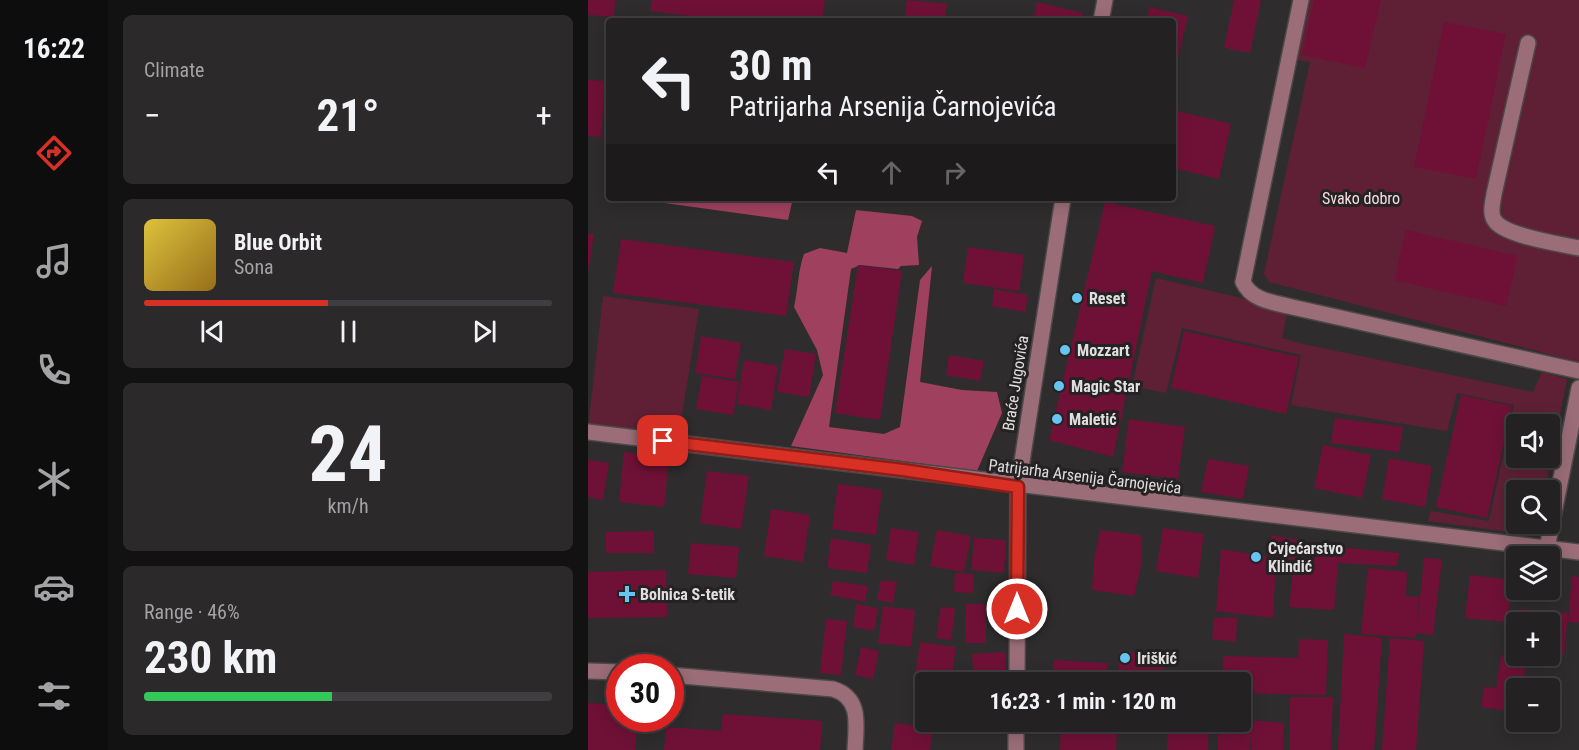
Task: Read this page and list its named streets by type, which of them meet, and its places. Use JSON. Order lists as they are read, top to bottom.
{
  "streets": {
    "street": ["Braće Jugovića", "Patrijarha Arsenija Čarnojevića"]
  },
  "crossings": [
    ["Braće Jugovića", "Patrijarha Arsenija Čarnojevića"]
  ],
  "parks": ["Svako dobro"],
  "places": {
    "other": [
      "Reset",
      "Mozzart",
      "Magic Star",
      "Maletić",
      "Cvjećarstvo Klindić",
      "Iriškić"
    ],
    "health": ["Bolnica S-tetik"]
  },
  "page": {
    "tabs": "16:22",
    "tile": [
      "Climate",
      ["24", "km/h"],
      ["Range · 46%", "230 km"]
    ],
    "turn": ["30 m", "Patrijarha Arsenija Čarnojevića"],
    "heat": ["−", "21°", "+"],
    "song": ["Blue Orbit", "Sona"],
    "map_buttons": ["+", "−"],
    "limit": "30",
    "trip": "16:23 · 1 min · 120 m"
  }
}
